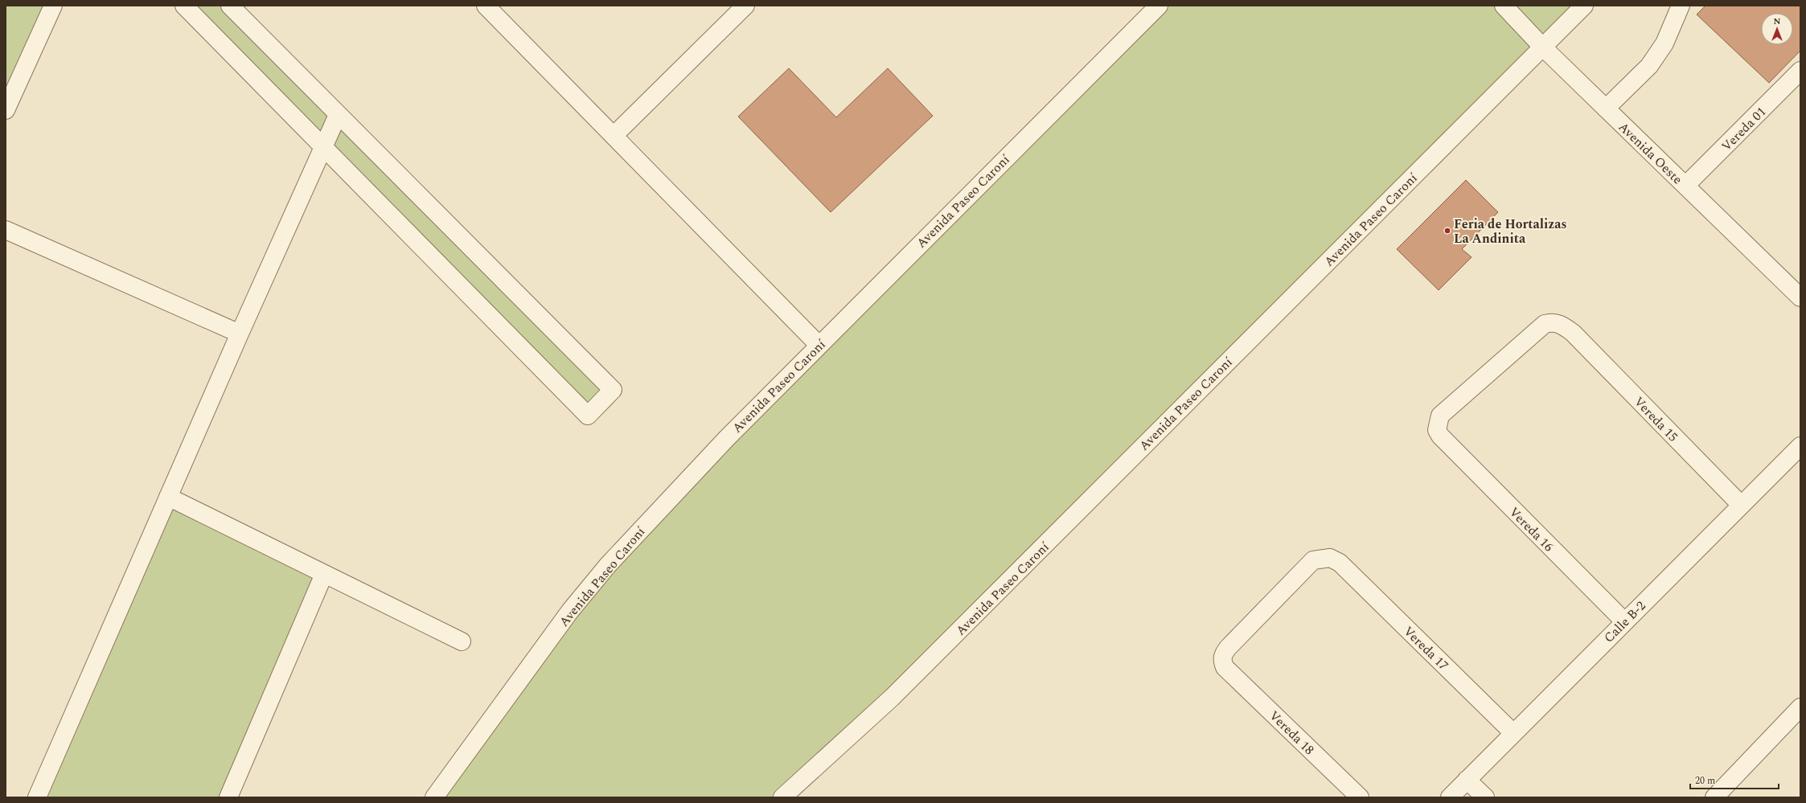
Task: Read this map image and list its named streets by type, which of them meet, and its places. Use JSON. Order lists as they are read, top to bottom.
{
  "streets": {
    "street": [
      "Vereda 01",
      "Avenida Oeste",
      "Avenida Paseo Caroní",
      "Vereda 15",
      "Vereda 16",
      "Calle B-2",
      "Vereda 17",
      "Vereda 18"
    ]
  },
  "crossings": [
    ["Vereda 01", "Avenida Oeste"],
    ["Avenida Oeste", "Avenida Paseo Caroní"],
    ["Vereda 15", "Vereda 16"],
    ["Vereda 15", "Calle B-2"],
    ["Vereda 16", "Calle B-2"],
    ["Calle B-2", "Vereda 17"],
    ["Vereda 17", "Vereda 18"]
  ],
  "places": ["Feria de Hortalizas La Andinita"],
  "scale_bar": "20 m",
  "north": "top"
}
